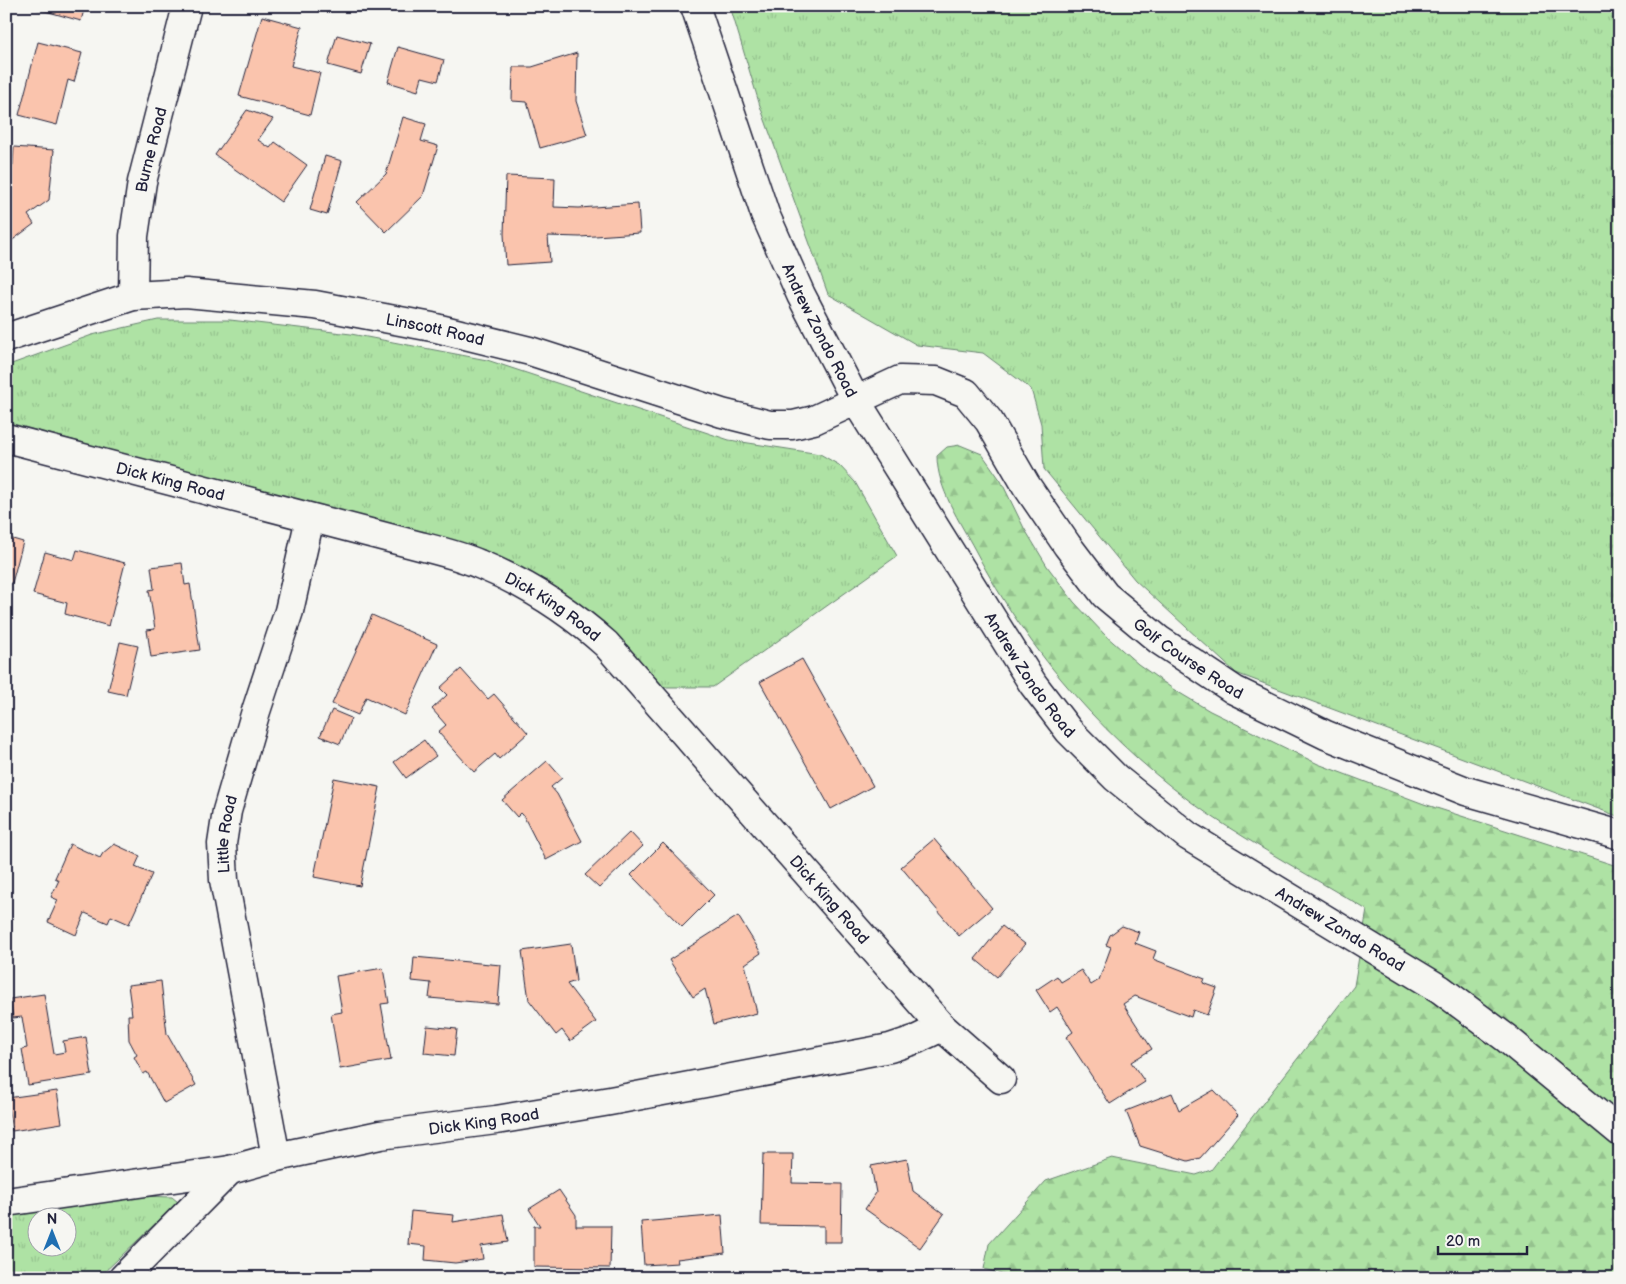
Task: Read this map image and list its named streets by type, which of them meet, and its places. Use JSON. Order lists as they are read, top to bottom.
{
  "streets": {
    "street": [
      "Burne Road",
      "Linscott Road",
      "Andrew Zondo Road",
      "Dick King Road",
      "Golf Course Road",
      "Little Road"
    ]
  },
  "crossings": [
    ["Burne Road", "Linscott Road"],
    ["Linscott Road", "Andrew Zondo Road"],
    ["Linscott Road", "Golf Course Road"],
    ["Andrew Zondo Road", "Golf Course Road"],
    ["Dick King Road", "Little Road"]
  ],
  "scale_bar": "20 m",
  "north": "top"
}
